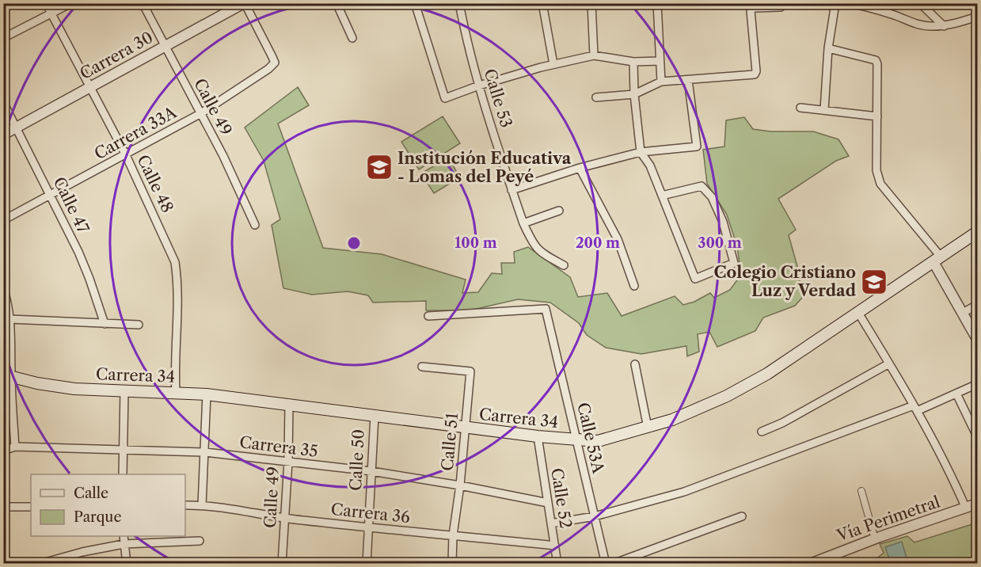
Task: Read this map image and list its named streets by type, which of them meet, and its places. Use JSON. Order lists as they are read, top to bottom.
{
  "streets": {
    "main road": ["Carrera 34"],
    "street": [
      "Carrera 30",
      "Calle 53",
      "Calle 49",
      "Carrera 33A",
      "Calle 48",
      "Calle 47",
      "Calle 53A",
      "Calle 51",
      "Carrera 35",
      "Calle 50",
      "Calle 52",
      "Carrera 36",
      "Vía Perimetral"
    ]
  },
  "crossings": [
    ["Carrera 30", "Calle 49"],
    ["Carrera 30", "Carrera 33A"],
    ["Carrera 30", "Calle 48"],
    ["Carrera 30", "Calle 47"],
    ["Calle 49", "Carrera 33A"],
    ["Calle 49", "Carrera 34"],
    ["Calle 49", "Carrera 35"],
    ["Calle 49", "Carrera 36"],
    ["Carrera 33A", "Calle 48"],
    ["Carrera 33A", "Calle 47"],
    ["Calle 48", "Carrera 34"],
    ["Carrera 34", "Calle 53A"],
    ["Carrera 34", "Calle 51"],
    ["Carrera 34", "Calle 50"],
    ["Carrera 34", "Calle 52"],
    ["Calle 51", "Carrera 35"],
    ["Calle 51", "Carrera 36"],
    ["Carrera 35", "Calle 50"],
    ["Carrera 35", "Calle 52"],
    ["Calle 50", "Carrera 36"],
    ["Calle 52", "Carrera 36"]
  ],
  "places": {
    "school or university": ["Institución Educativa - Lomas del Peyé", "Colegio Cristiano Luz y Verdad"]
  },
  "legend": ["Calle", "Parque"],
  "rings": ["100 m", "200 m", "300 m"]
}
